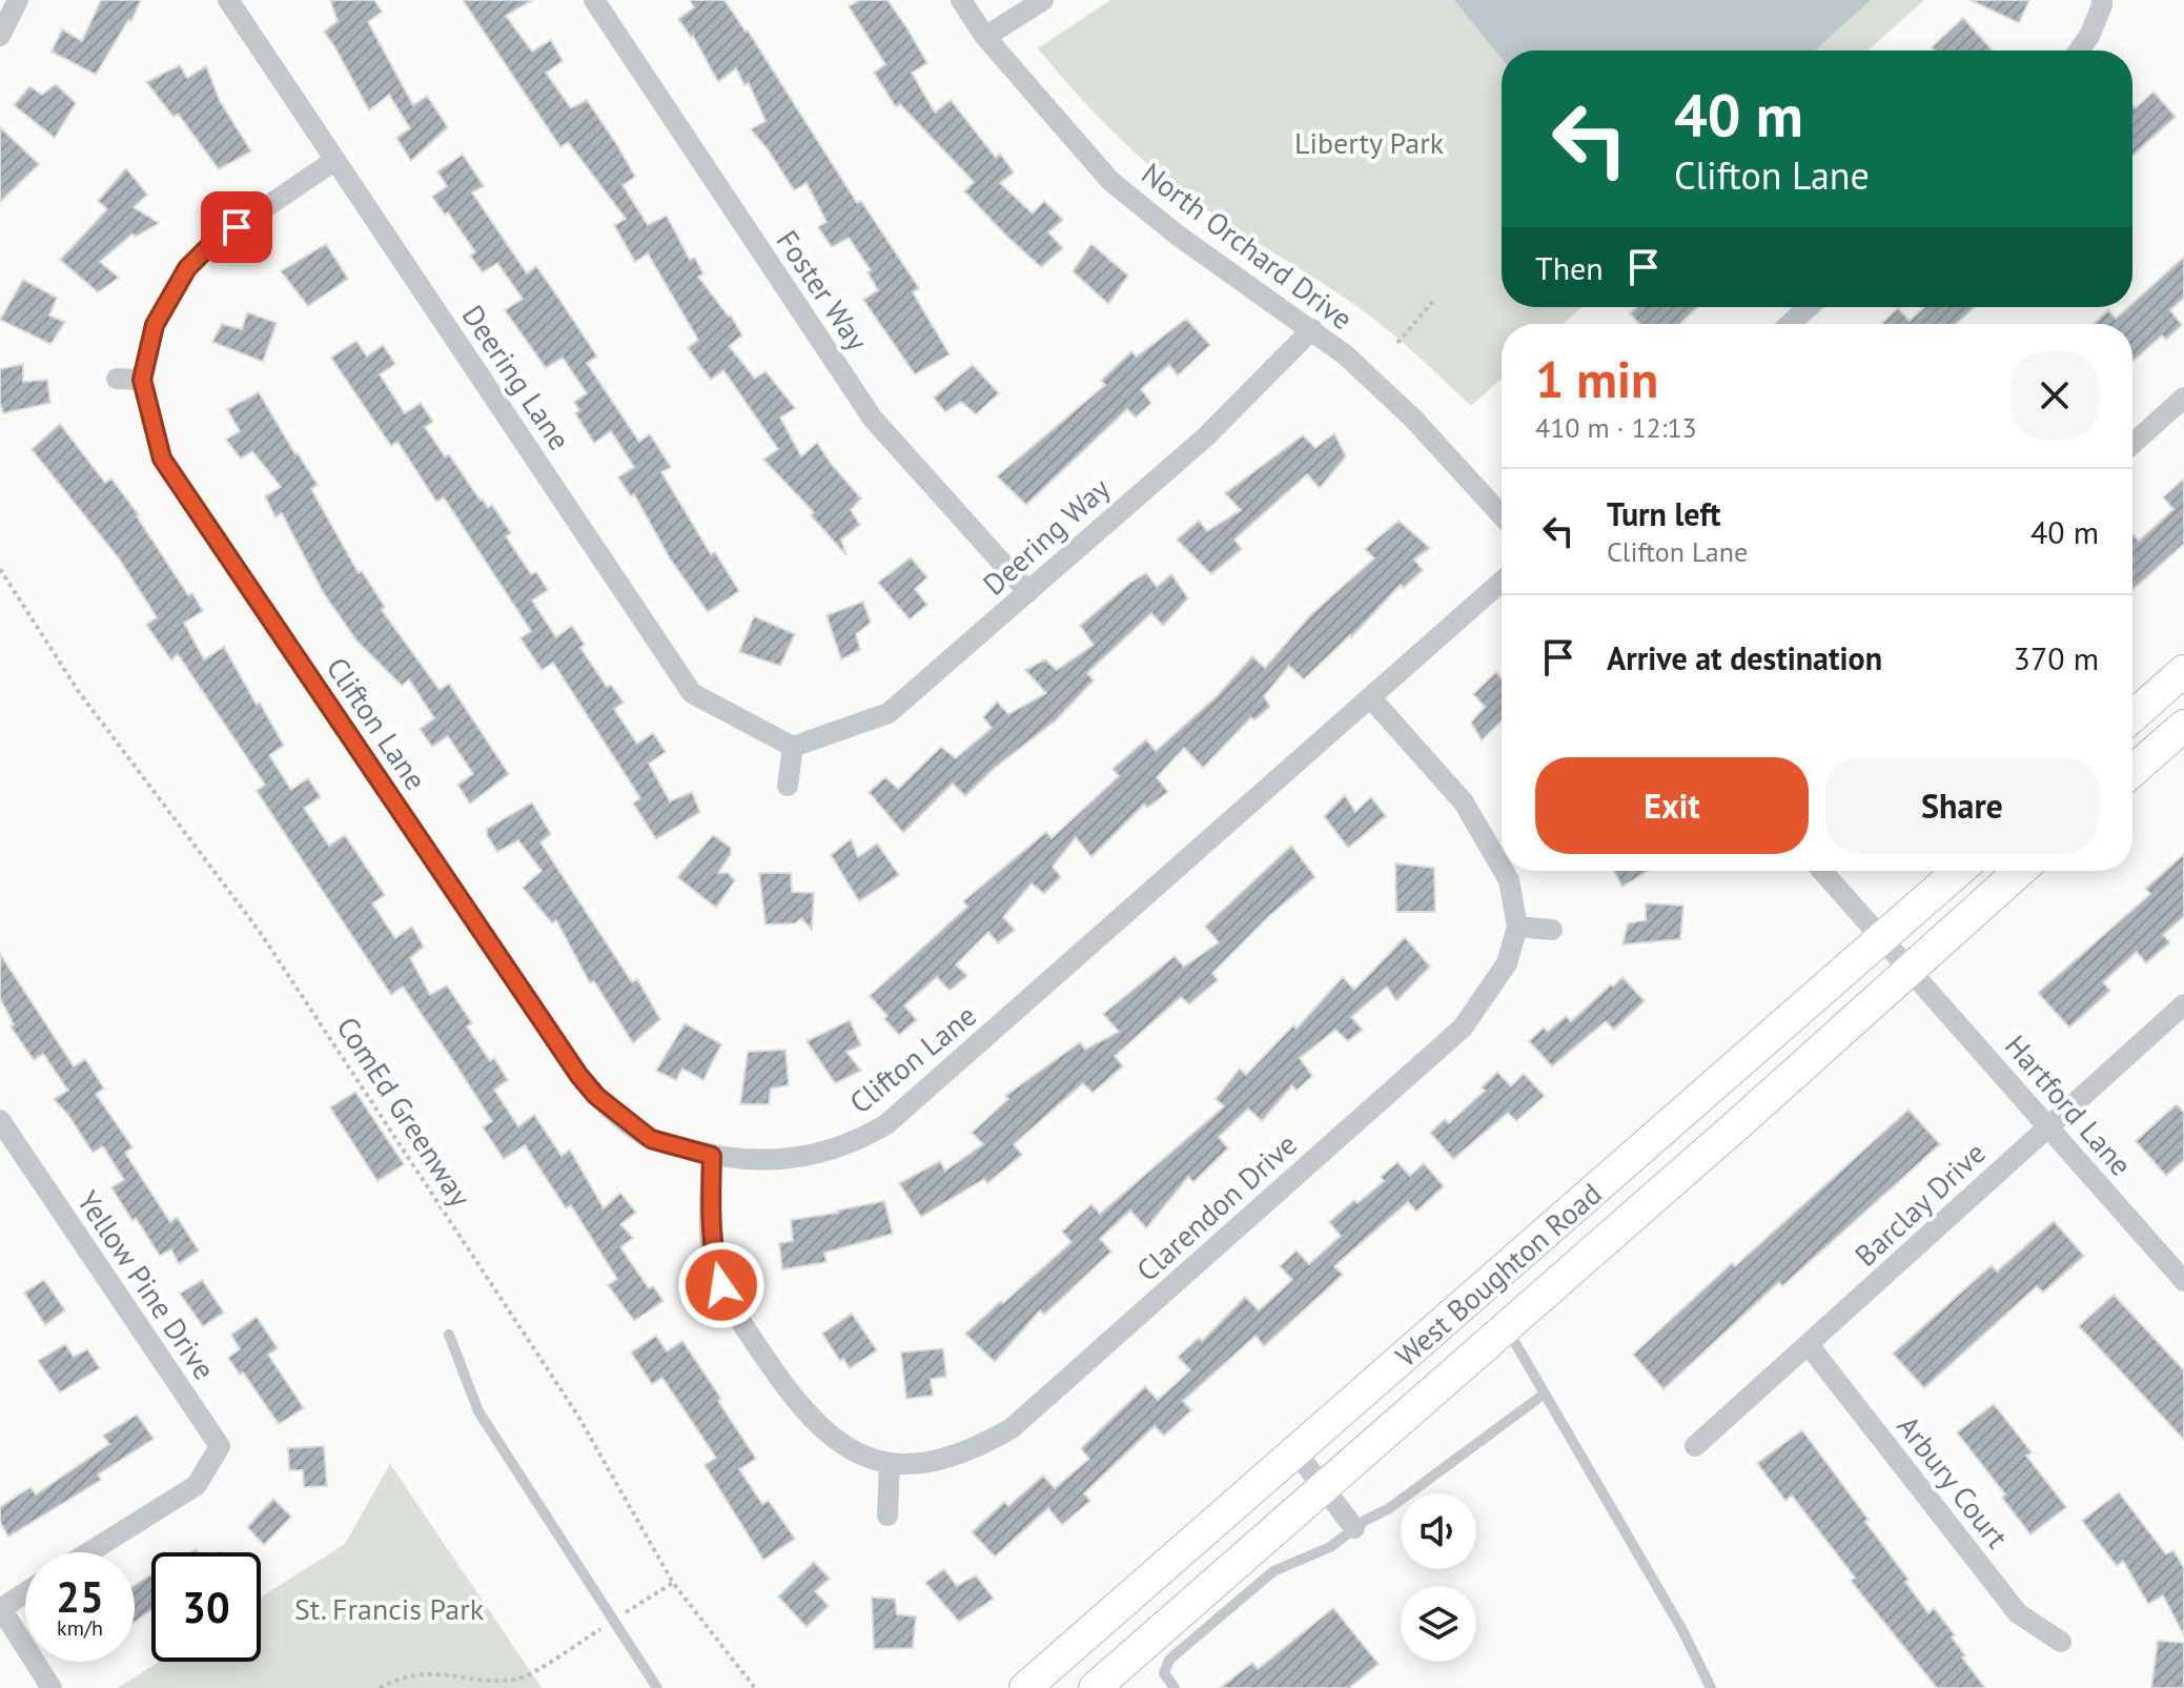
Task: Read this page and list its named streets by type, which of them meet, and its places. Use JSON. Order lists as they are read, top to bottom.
{
  "streets": {
    "main road": ["West Boughton Road"],
    "street": [
      "North Orchard Drive",
      "Foster Way",
      "Deering Lane",
      "Deering Way",
      "Clifton Lane",
      "Hartford Lane",
      "Barclay Drive",
      "Clarendon Drive",
      "Yellow Pine Drive",
      "Arbury Court"
    ],
    "path": ["ComEd Greenway"]
  },
  "crossings": [
    ["North Orchard Drive", "Deering Way"],
    ["Foster Way", "Deering Way"],
    ["Deering Lane", "Deering Way"],
    ["Deering Lane", "Clifton Lane"],
    ["Clifton Lane", "Clarendon Drive"],
    ["Hartford Lane", "Barclay Drive"],
    ["Hartford Lane", "West Boughton Road"],
    ["Barclay Drive", "Arbury Court"]
  ],
  "parks": ["Liberty Park", "St. Francis Park"],
  "page": {
    "turn": ["40 m", "Clifton Lane"],
    "then": "Then",
    "heading": ["1 min", "410 m · 12:13"],
    "list": [
      {
        "name": "Turn left",
        "note": "Clifton Lane",
        "value": "40 m"
      },
      {
        "name": "Arrive at destination",
        "value": "370 m"
      }
    ],
    "buttons": ["Exit", "Share"],
    "speed": "25 km/h",
    "limit": "30"
  }
}
